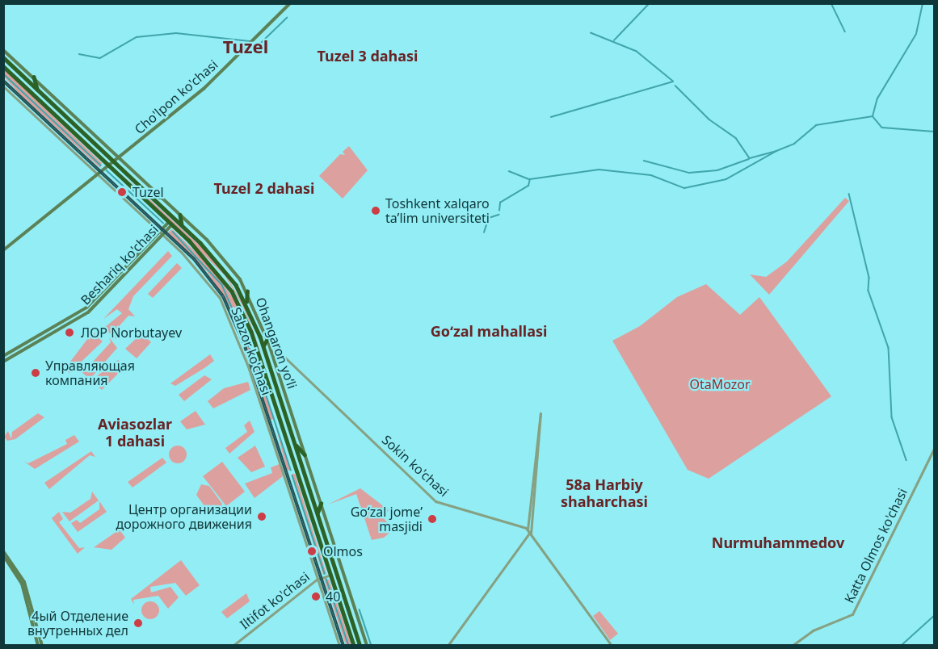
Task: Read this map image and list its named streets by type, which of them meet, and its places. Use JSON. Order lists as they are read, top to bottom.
{
  "streets": {
    "highway": ["Ohangaron yoʻli"],
    "main road": ["Cho'lpon ko'chasi", "Beshariq ko'chasi"],
    "street": [
      "Sabzor ko'chasi",
      "Sokin ko'chasi",
      "Katta Olmos ko'chasi",
      "Iltifot ko'chasi"
    ]
  },
  "crossings": [
    ["Cho'lpon ko'chasi", "Ohangaron yoʻli"],
    ["Cho'lpon ko'chasi", "Sabzor ko'chasi"],
    ["Beshariq ko'chasi", "Ohangaron yoʻli"],
    ["Beshariq ko'chasi", "Sabzor ko'chasi"],
    ["Ohangaron yoʻli", "Sokin ko'chasi"],
    ["Ohangaron yoʻli", "Iltifot ko'chasi"],
    ["Sabzor ko'chasi", "Iltifot ko'chasi"]
  ],
  "districts": [
    "Tuzel",
    "Tuzel 3 dahasi",
    "Tuzel 2 dahasi",
    "Goʻzal mahallasi",
    "Aviasozlar 1 dahasi",
    "58a Harbiy shaharchasi",
    "Nurmuhammedov"
  ],
  "parks": ["OtaMozor"],
  "places": [
    "Tuzel",
    "Toshkent xalqaro ta’lim universiteti",
    "ЛОР Norbutayev",
    "Управляющая компания",
    "Центр организации дорожного движения",
    "Go‘zal jome’ masjidi",
    "Olmos",
    "40",
    "4ый Отделение внутренных дел"
  ]
}
